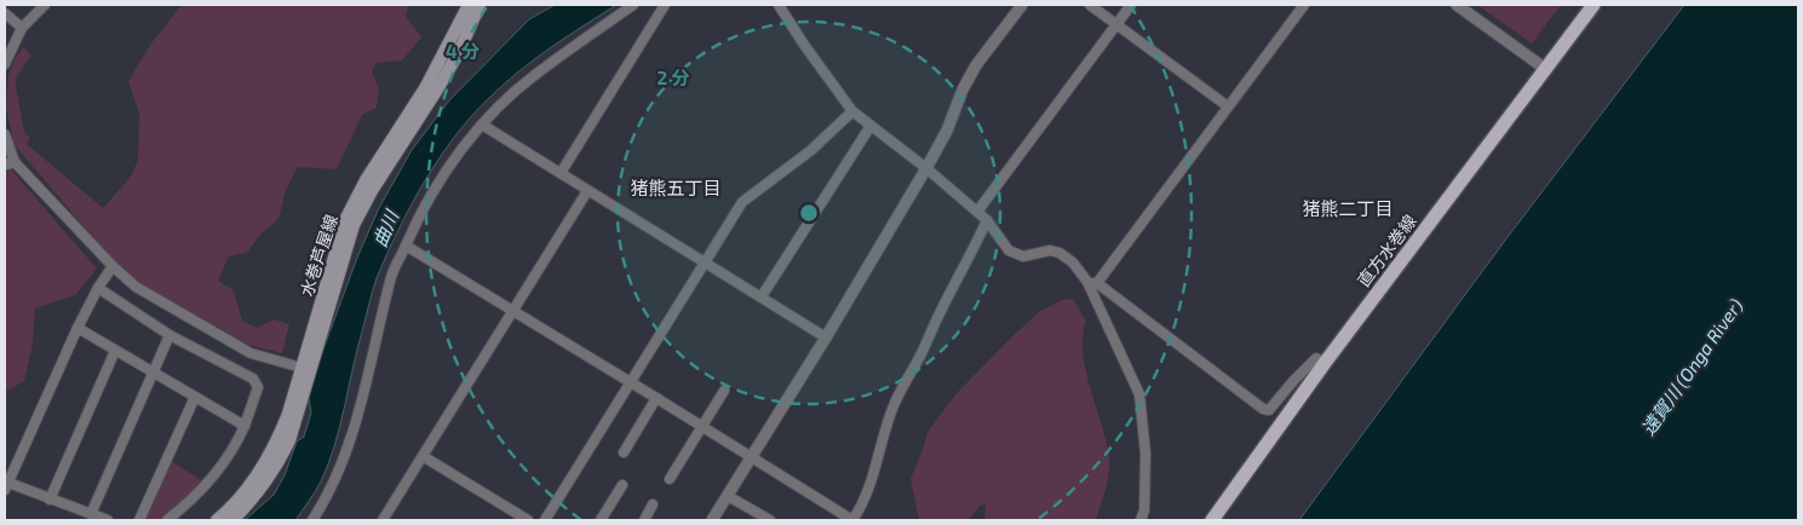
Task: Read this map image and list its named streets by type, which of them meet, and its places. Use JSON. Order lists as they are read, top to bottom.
{
  "streets": {
    "main road": ["直方水巻線", "水巻芦屋線"]
  },
  "districts": ["猪熊五丁目", "猪熊二丁目"],
  "water": ["曲川", "遠賀川 (Onga River)"],
  "rings": ["4 分", "2 分"]
}
